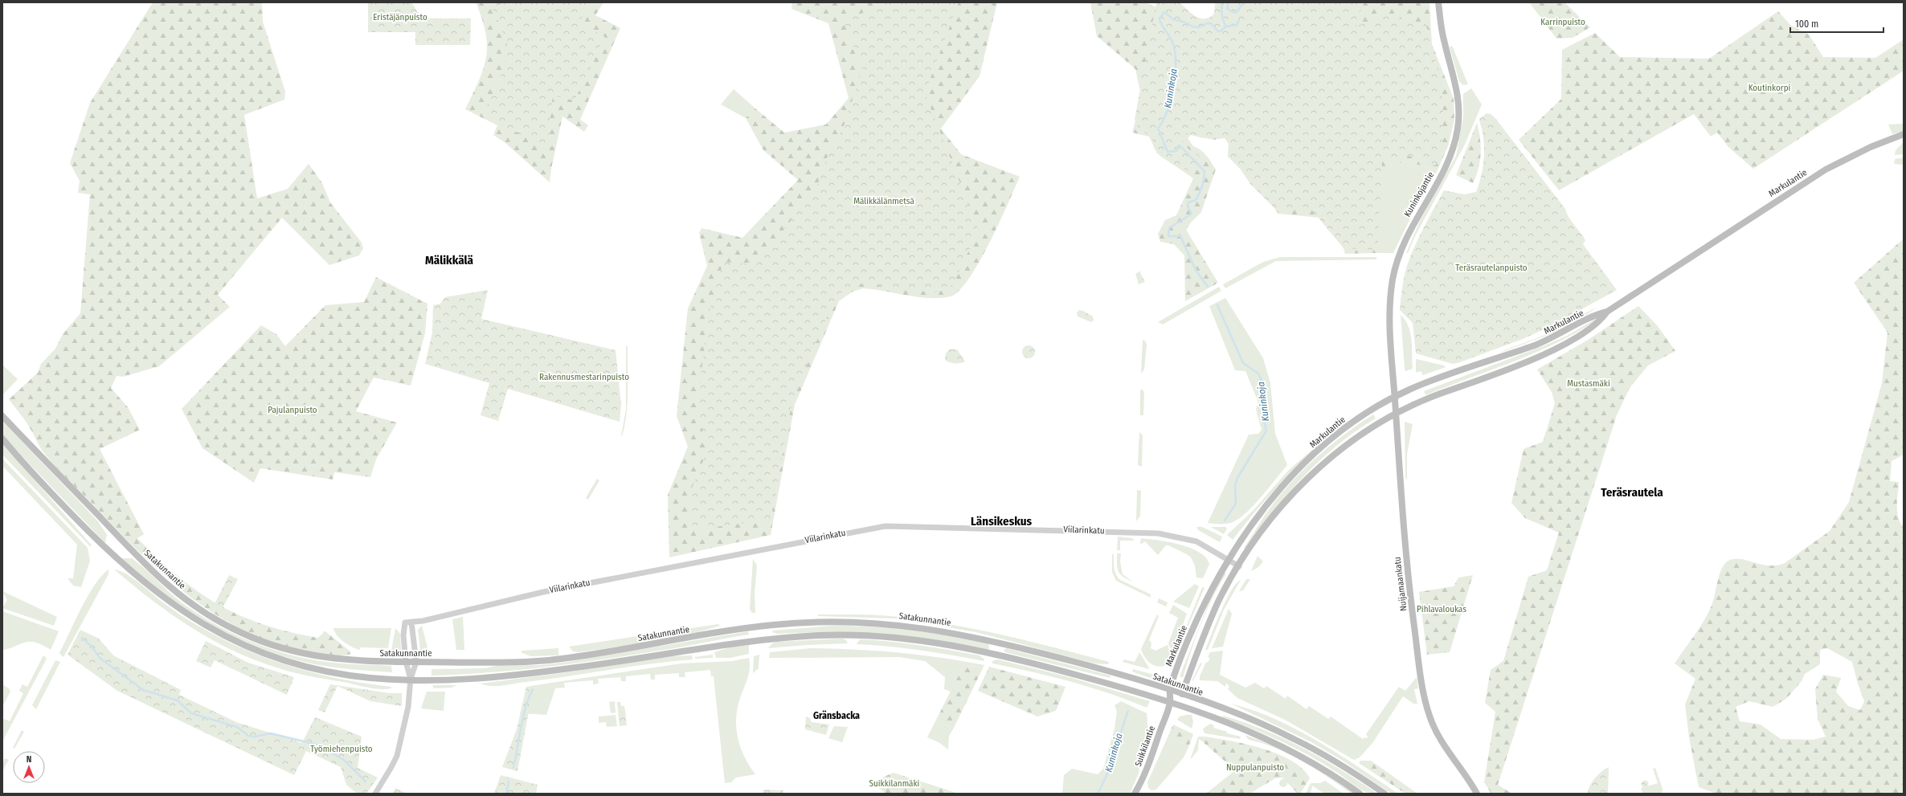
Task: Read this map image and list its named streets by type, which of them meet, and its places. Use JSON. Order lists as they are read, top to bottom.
{
  "streets": {
    "main road": [
      "Markulantie",
      "Kuninkojantie",
      "Satakunnantie",
      "Nuijamaankatu",
      "Suikkilantie"
    ],
    "street": ["Viilarinkatu"]
  },
  "crossings": [
    ["Markulantie", "Kuninkojantie"],
    ["Markulantie", "Viilarinkatu"],
    ["Markulantie", "Satakunnantie"],
    ["Markulantie", "Nuijamaankatu"],
    ["Markulantie", "Suikkilantie"],
    ["Kuninkojantie", "Nuijamaankatu"],
    ["Viilarinkatu", "Satakunnantie"],
    ["Satakunnantie", "Suikkilantie"]
  ],
  "districts": [
    "Mälikkälä",
    "Teräsrautela",
    "Länsikeskus",
    "Gränsbacka"
  ],
  "water": ["Kuninkoja"],
  "parks": [
    "Eristäjänpuisto",
    "Karrinpuisto",
    "Koutinkorpi",
    "Mälikkälänmetsä",
    "Teräsrautelanpuisto",
    "Rakennusmestarinpuisto",
    "Mustasmäki",
    "Pajulanpuisto",
    "Pihlavaloukas",
    "Työmiehenpuisto",
    "Nuppulanpuisto",
    "Suikkilanmäki"
  ],
  "scale_bar": "100 m",
  "north": "top"
}
